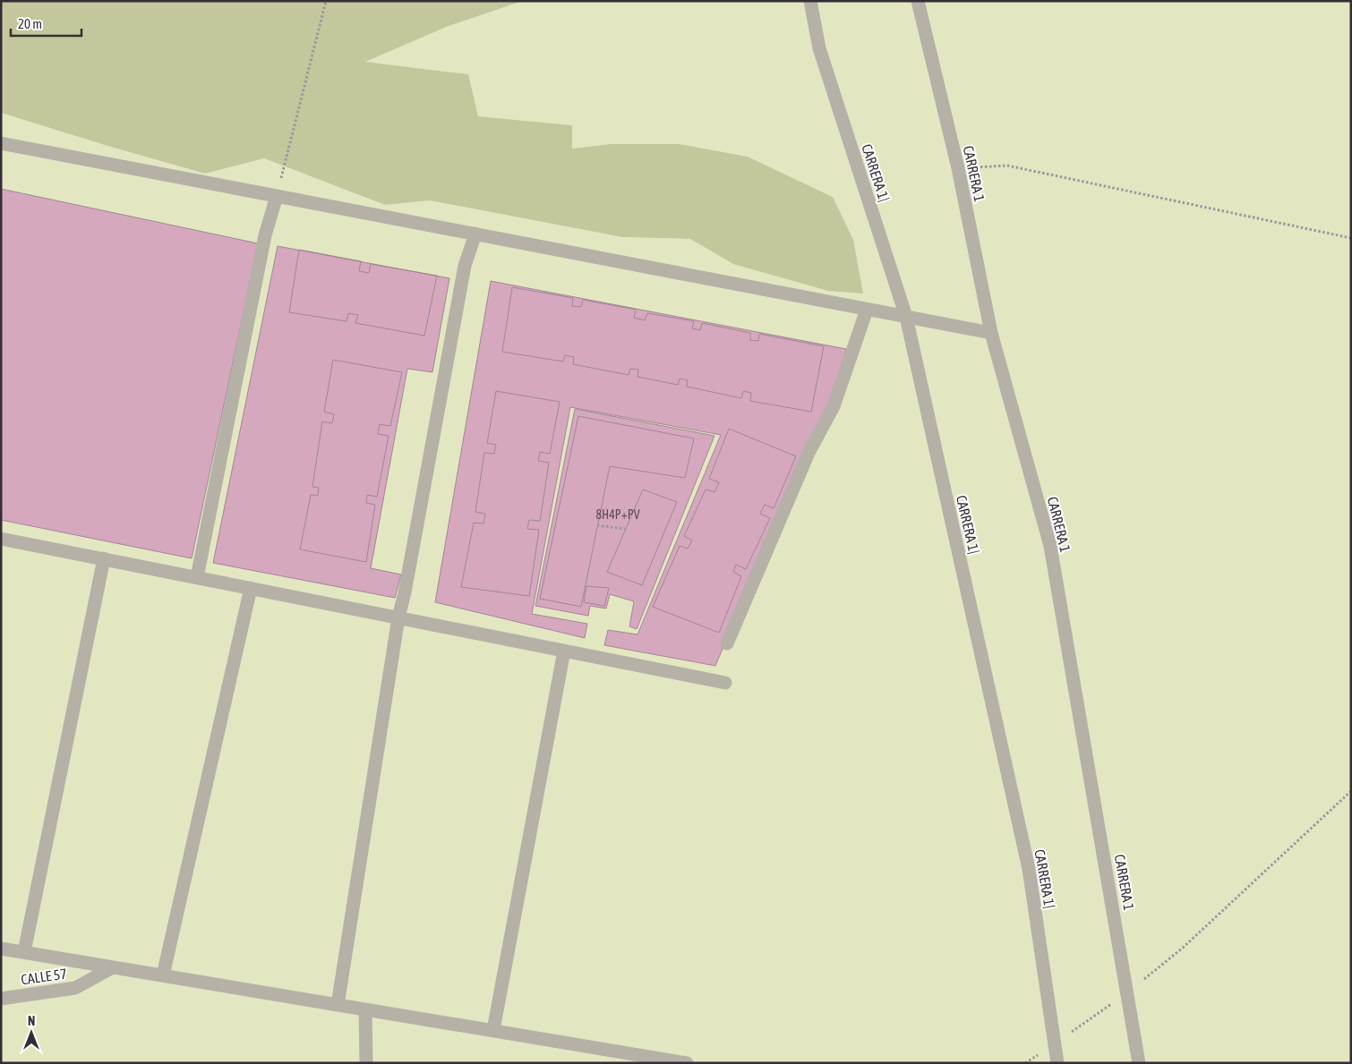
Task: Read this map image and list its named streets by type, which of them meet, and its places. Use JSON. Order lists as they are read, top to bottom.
{
  "streets": {
    "street": ["CARRERA 1|", "CARRERA 1", "CALLE 57"]
  },
  "house_numbers": ["8H4P+PV"],
  "scale_bar": "20 m",
  "north": "top"
}
